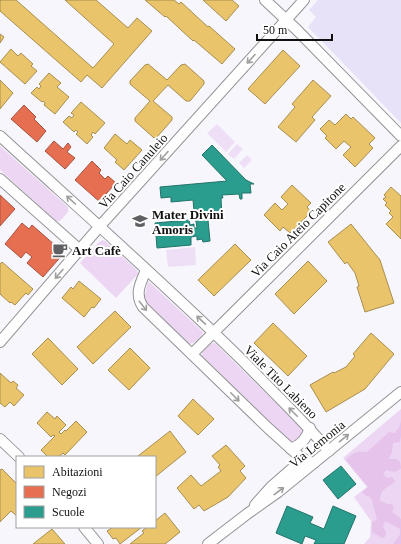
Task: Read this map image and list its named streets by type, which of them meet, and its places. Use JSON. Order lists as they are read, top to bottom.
{
  "streets": {
    "street": [
      "Via Caio Canuleio",
      "Via Caio Ateio Capitone",
      "Viale Tito Labieno",
      "Via Lemonia"
    ]
  },
  "crossings": [
    ["Via Caio Canuleio", "Viale Tito Labieno"],
    ["Via Caio Ateio Capitone", "Viale Tito Labieno"],
    ["Viale Tito Labieno", "Via Lemonia"]
  ],
  "one_way": ["Via Caio Canuleio"],
  "places": {
    "school or university": ["Mater Divini Amoris"],
    "cafe": ["Art Cafè"]
  },
  "legend": ["Abitazioni", "Negozi", "Scuole"],
  "scale_bar": "50 m"
}
